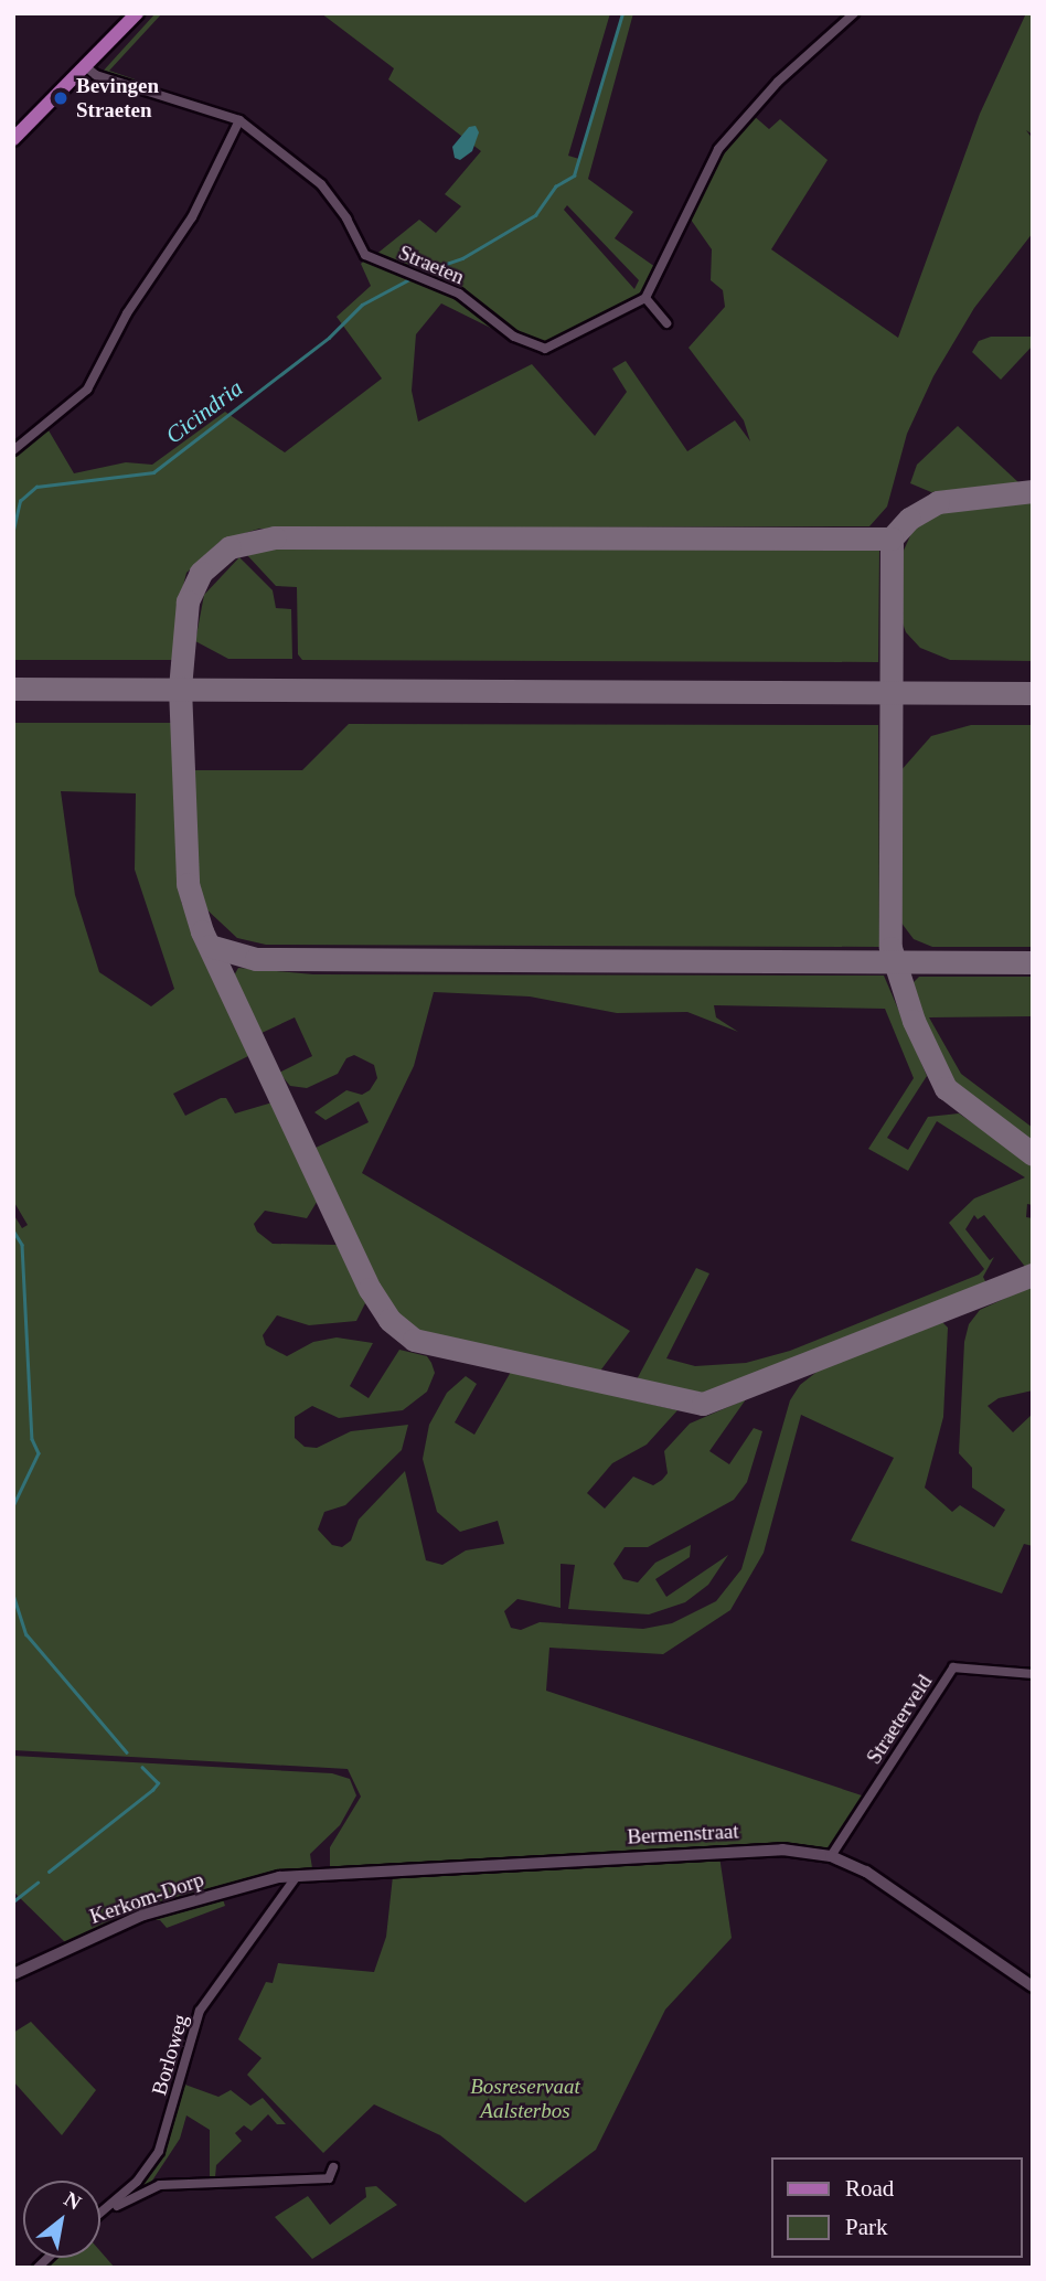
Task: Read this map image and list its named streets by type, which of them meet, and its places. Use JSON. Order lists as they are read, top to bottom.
{
  "streets": {
    "street": [
      "Straeten",
      "Straeterveld",
      "Bermenstraat",
      "Kerkom-Dorp",
      "Borloweg"
    ]
  },
  "crossings": [
    ["Straeterveld", "Bermenstraat"],
    ["Bermenstraat", "Kerkom-Dorp"],
    ["Bermenstraat", "Borloweg"],
    ["Kerkom-Dorp", "Borloweg"]
  ],
  "water": ["Cicindria"],
  "parks": ["Bosreservaat Aalsterbos"],
  "places": ["Bevingen Straeten"],
  "legend": ["Road", "Park"],
  "north": "top right"
}
